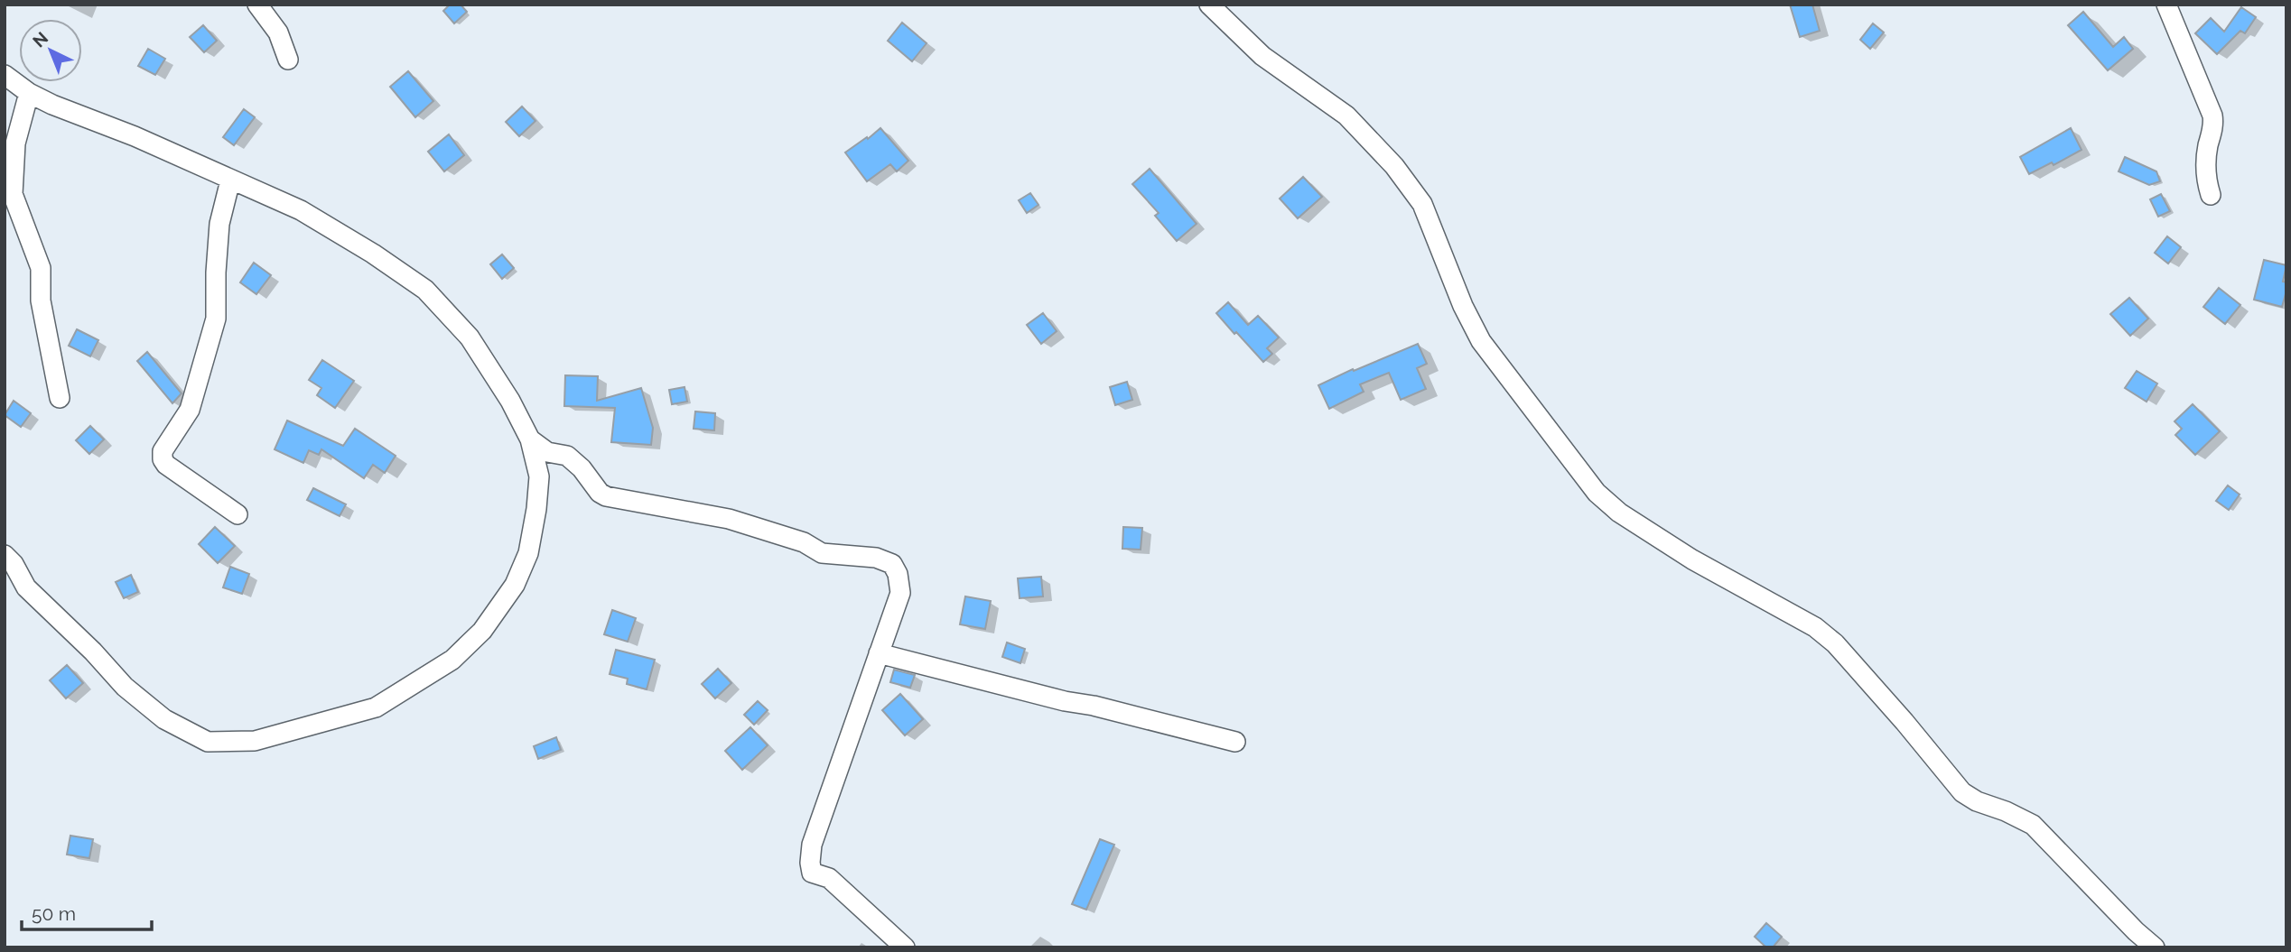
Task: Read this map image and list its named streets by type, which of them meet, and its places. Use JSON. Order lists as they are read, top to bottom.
{
  "scale_bar": "50 m",
  "north": "top left"
}
